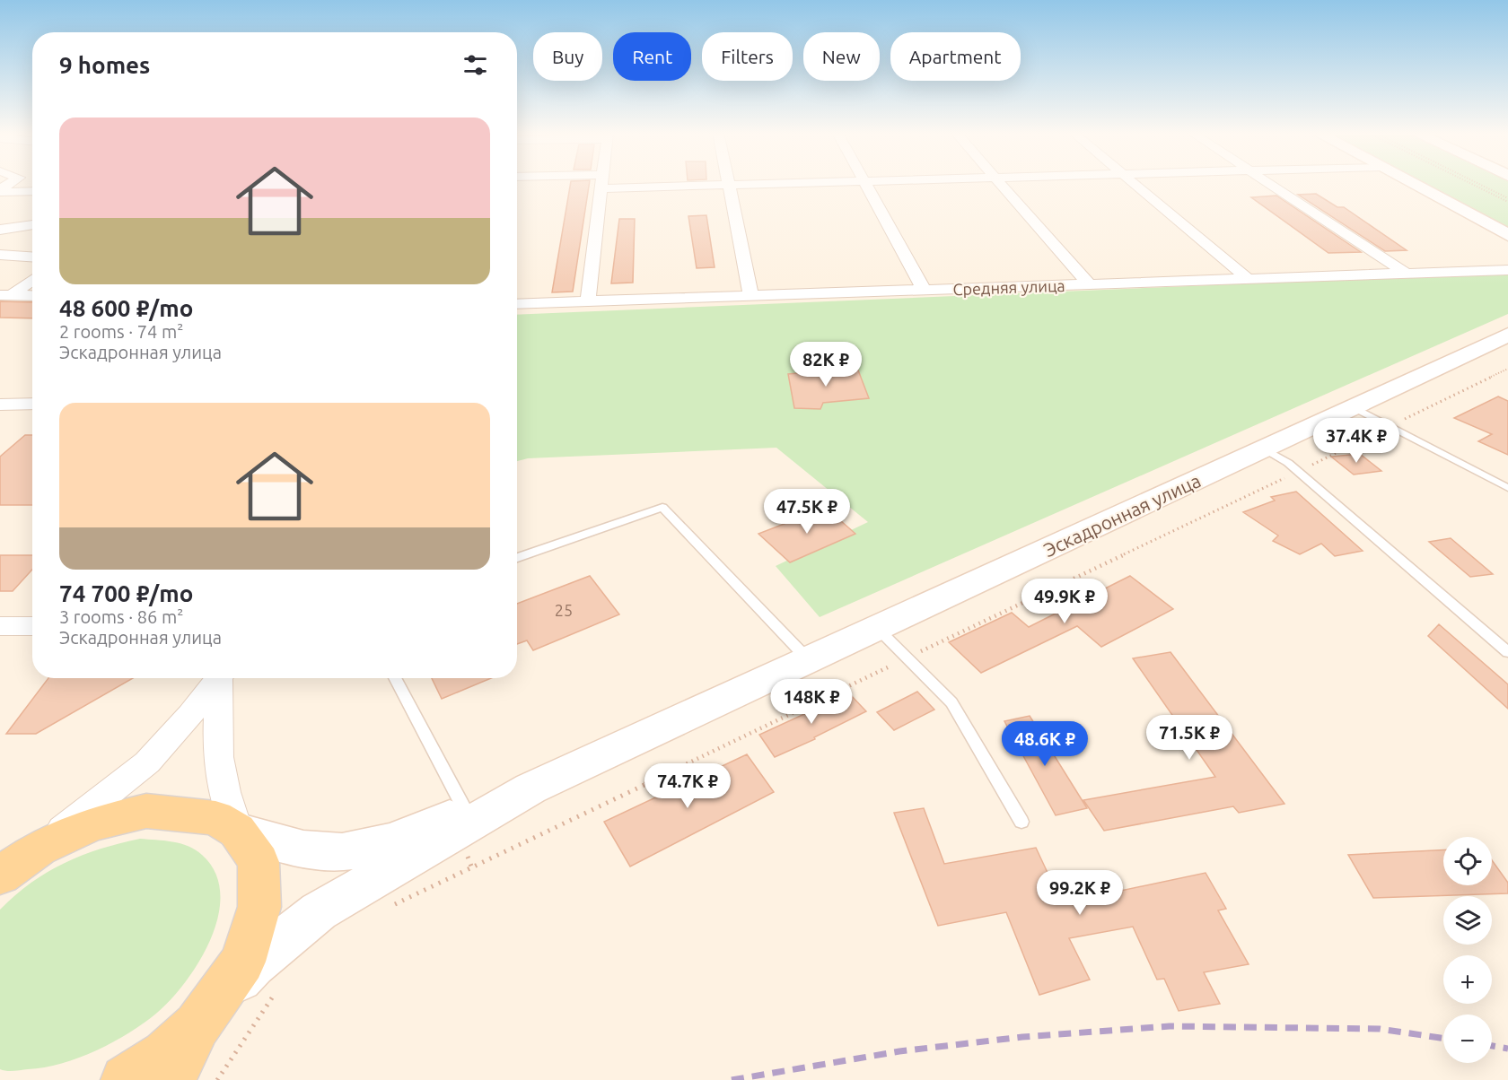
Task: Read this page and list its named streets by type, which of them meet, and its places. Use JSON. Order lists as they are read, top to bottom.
{
  "streets": {
    "main road": ["Эскадронная улица"],
    "street": ["Средняя улица"]
  },
  "house_numbers": ["25"],
  "page": {
    "chip": [
      "Buy",
      "Rent",
      "Filters",
      "New",
      "Apartment"
    ],
    "heading": "9 homes",
    "list": [
      {
        "name": "48 600 ₽/mo",
        "note": "2 rooms · 74 m² · Эскадронная улица"
      },
      {
        "name": "74 700 ₽/mo",
        "note": "3 rooms · 86 m² · Эскадронная улица"
      }
    ],
    "price": [
      "82K ₽",
      "37.4K ₽",
      "47.5K ₽",
      "49.9K ₽",
      "148K ₽",
      "71.5K ₽",
      "48.6K ₽",
      "74.7K ₽",
      "99.2K ₽"
    ],
    "map_buttons": ["+", "−"]
  }
}
